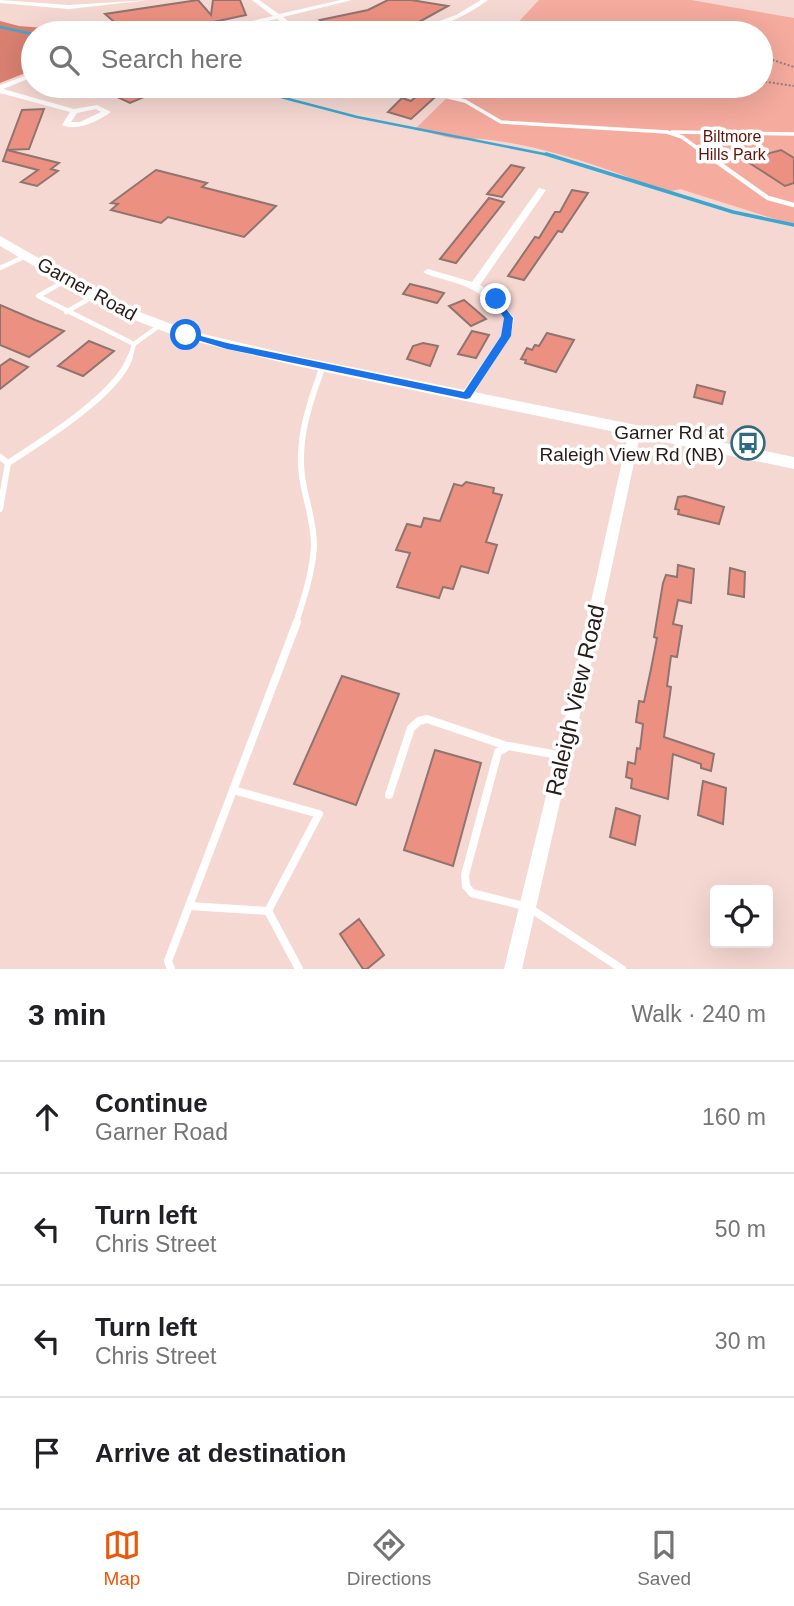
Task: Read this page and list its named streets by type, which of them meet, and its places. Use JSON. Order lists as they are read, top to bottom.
{
  "streets": {
    "main road": ["Garner Road"],
    "street": ["Raleigh View Road"]
  },
  "crossings": [
    ["Garner Road", "Raleigh View Road"]
  ],
  "parks": ["Biltmore Hills Park"],
  "places": {
    "bus stop": ["Garner Rd at Raleigh View Rd (NB)"]
  },
  "page": {
    "search": "Search here",
    "heading": ["3 min", "Walk · 240 m"],
    "list": [
      ["Continue", "Garner Road", "160 m"],
      ["Turn left", "Chris Street", "50 m"],
      ["Turn left", "Chris Street", "30 m"],
      "Arrive at destination"
    ],
    "nav": ["Map", "Directions", "Saved"]
  }
}
